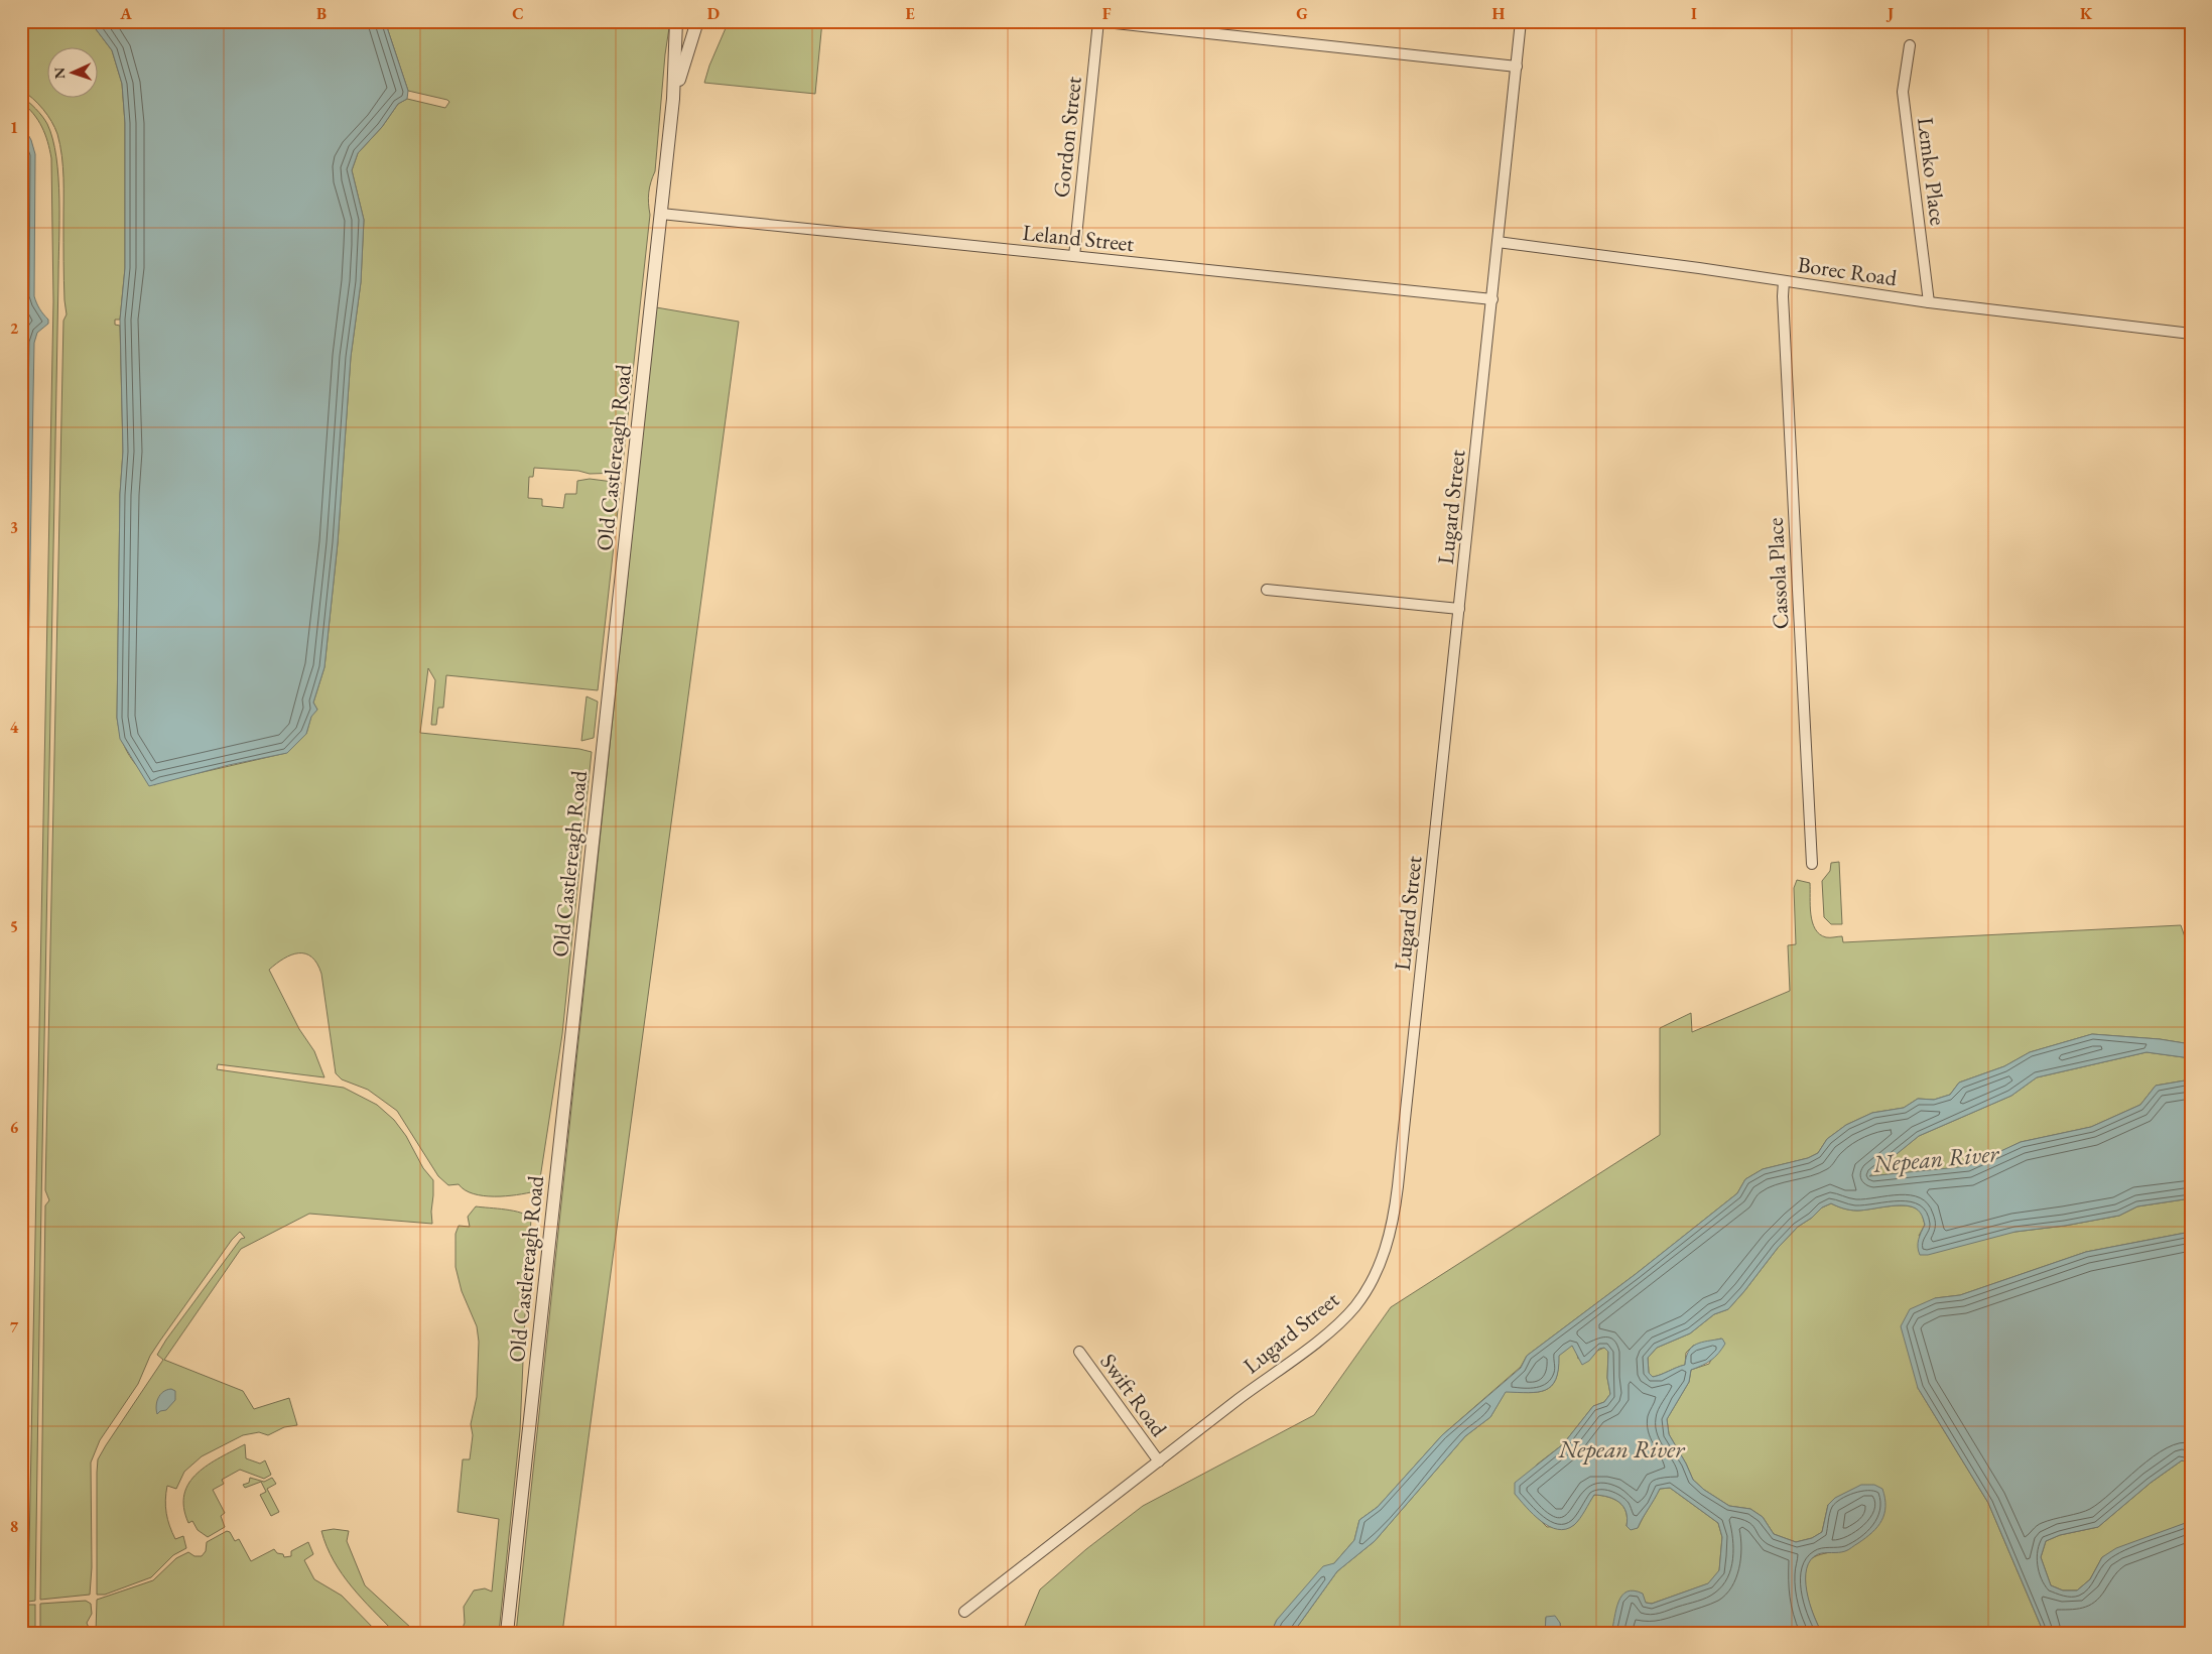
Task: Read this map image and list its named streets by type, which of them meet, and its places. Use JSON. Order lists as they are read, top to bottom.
{
  "streets": {
    "street": [
      "Gordon Street",
      "Lemko Place",
      "Leland Street",
      "Borec Road",
      "Old Castlereagh Road",
      "Lugard Street",
      "Cassola Place",
      "Swift Road"
    ]
  },
  "crossings": [
    ["Gordon Street", "Leland Street"],
    ["Lemko Place", "Borec Road"],
    ["Leland Street", "Old Castlereagh Road"],
    ["Leland Street", "Lugard Street"],
    ["Borec Road", "Lugard Street"],
    ["Borec Road", "Cassola Place"],
    ["Lugard Street", "Swift Road"]
  ],
  "water": ["Nepean River"],
  "north": "left",
  "grid": {
    "columns": [
      "A",
      "B",
      "C",
      "D",
      "E",
      "F",
      "G",
      "H",
      "I",
      "J",
      "K"
    ],
    "rows": [
      "1",
      "2",
      "3",
      "4",
      "5",
      "6",
      "7",
      "8"
    ]
  }
}
